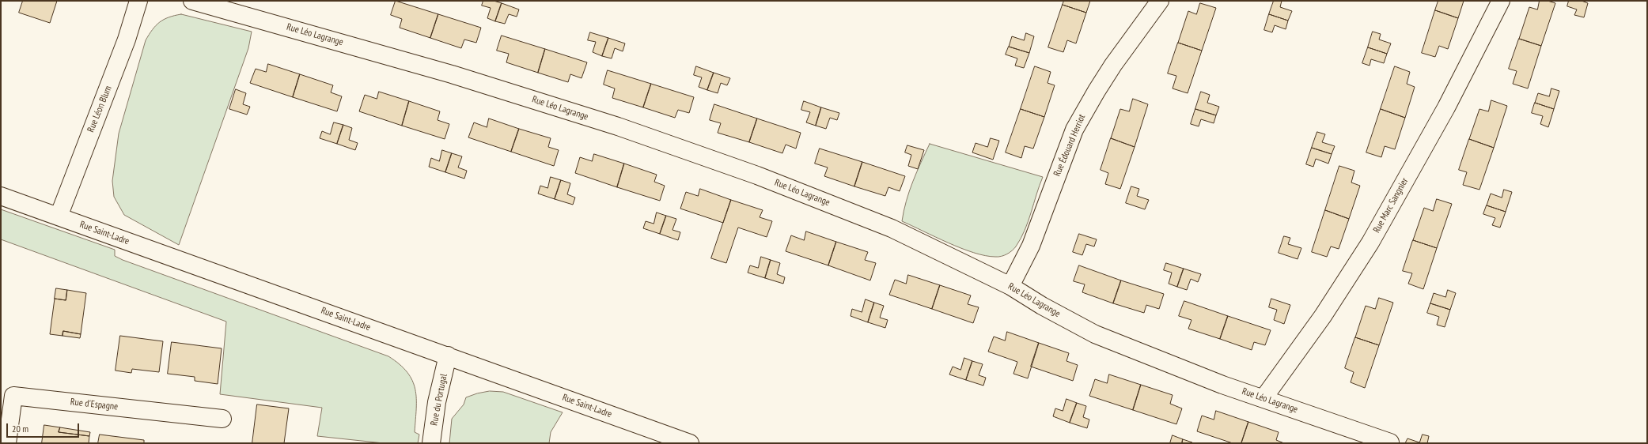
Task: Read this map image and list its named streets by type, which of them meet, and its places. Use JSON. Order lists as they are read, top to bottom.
{
  "streets": {
    "street": [
      "Rue Léo Lagrange",
      "Rue Léon Blum",
      "Rue Édouard Herriot",
      "Rue Marc Sangnier",
      "Rue Saint-Ladre",
      "Rue du Portugal",
      "Rue d'Espagne"
    ]
  },
  "crossings": [
    ["Rue Léo Lagrange", "Rue Édouard Herriot"],
    ["Rue Léo Lagrange", "Rue Marc Sangnier"],
    ["Rue Léon Blum", "Rue Saint-Ladre"],
    ["Rue Saint-Ladre", "Rue du Portugal"]
  ],
  "scale_bar": "20 m"
}
